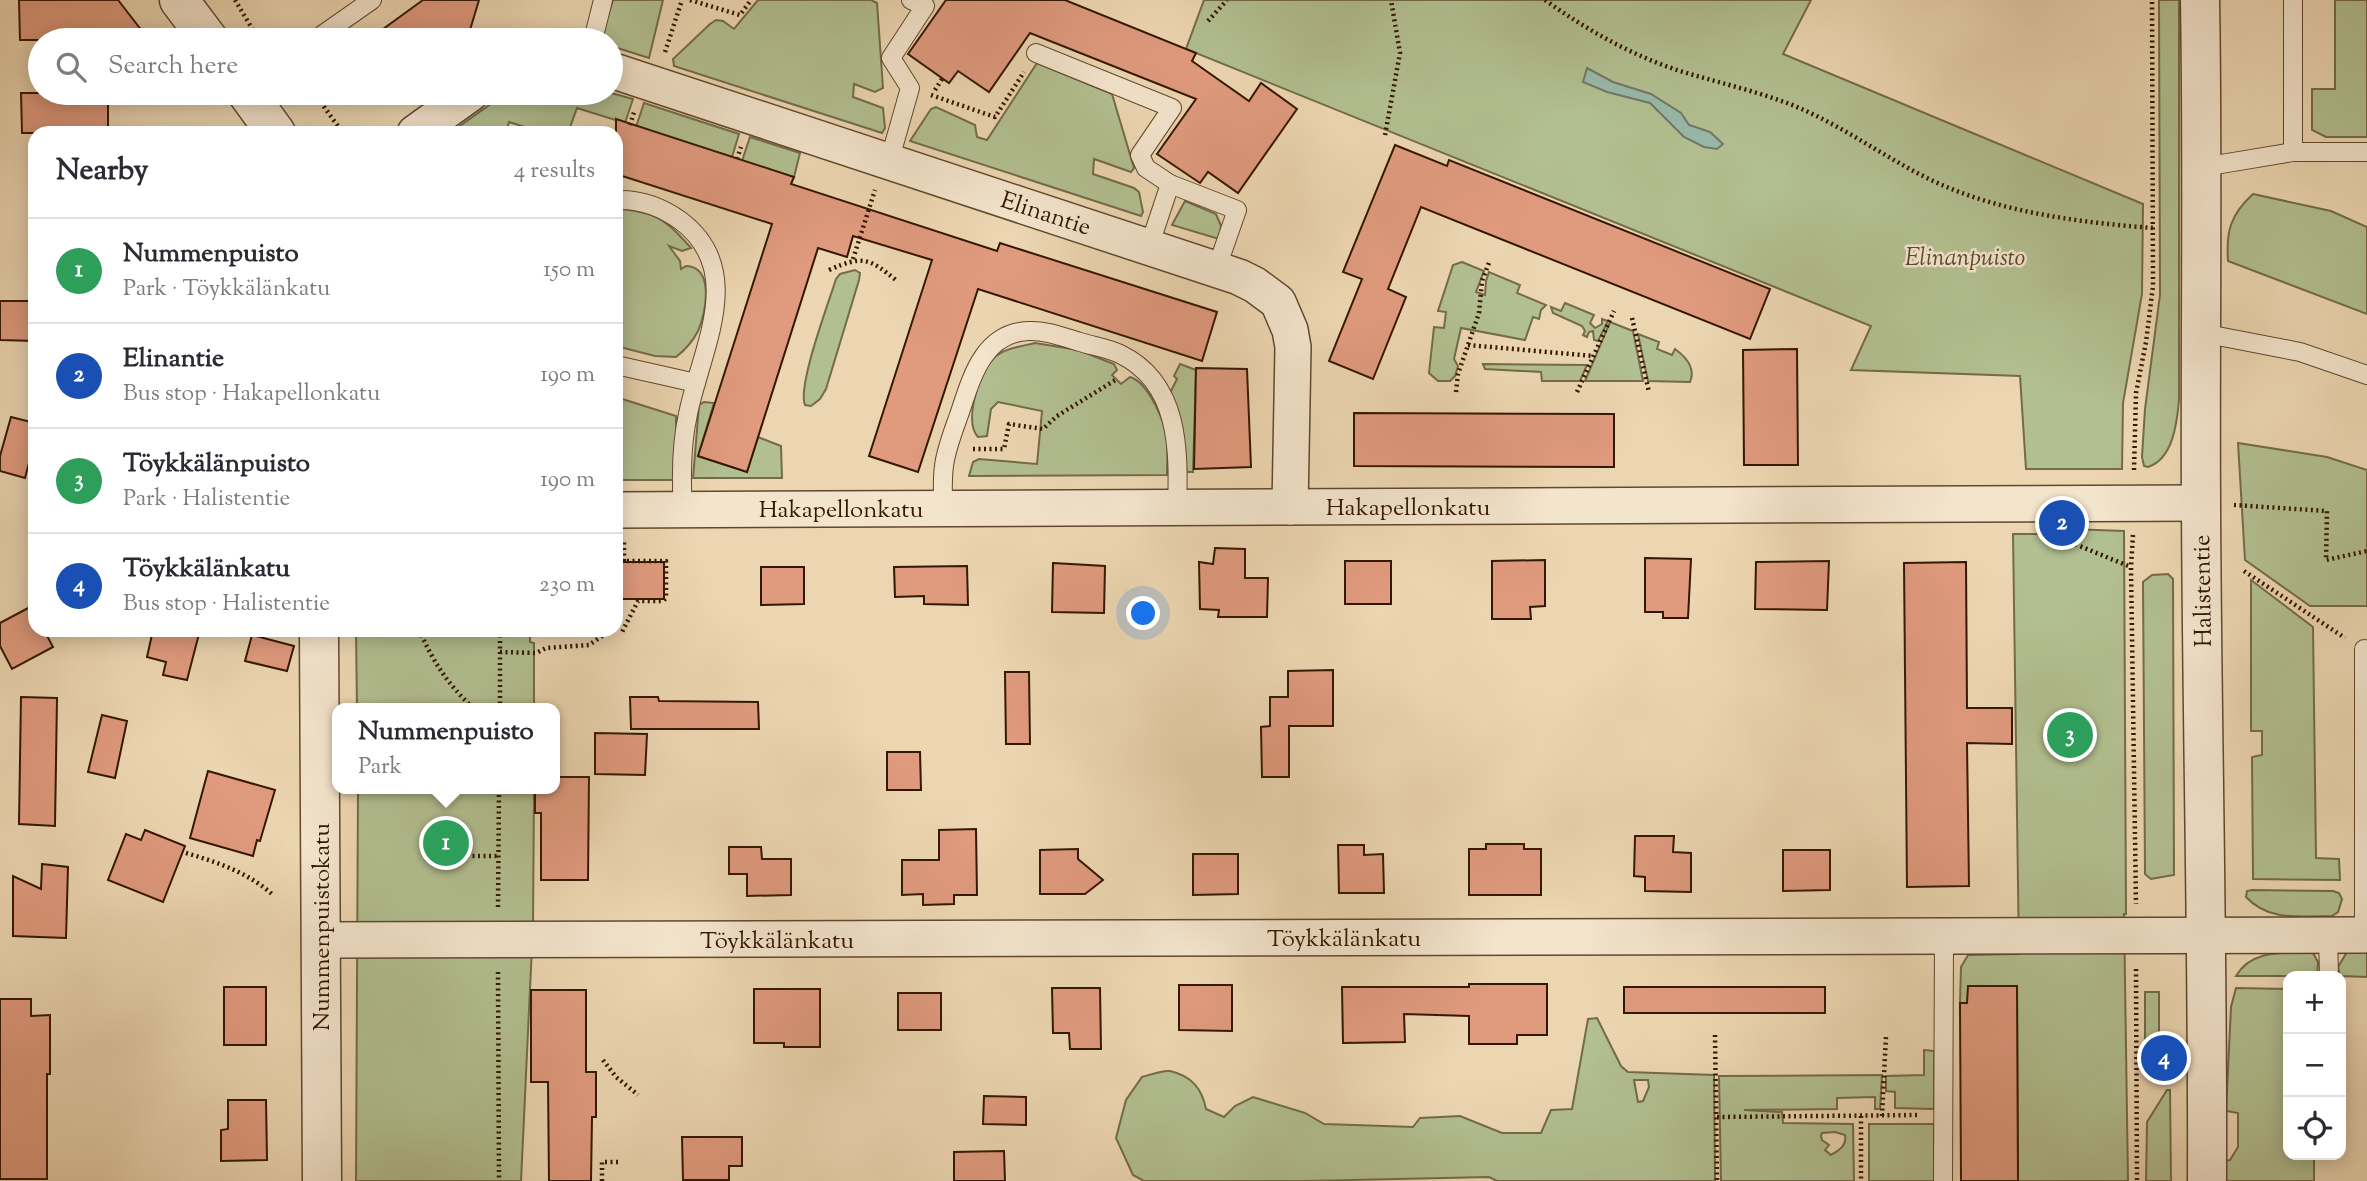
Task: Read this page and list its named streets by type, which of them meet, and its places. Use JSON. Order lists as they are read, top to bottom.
{
  "streets": {
    "street": [
      "Elinantie",
      "Hakapellonkatu",
      "Halistentie",
      "Nummenpuistokatu",
      "Töykkälänkatu"
    ]
  },
  "crossings": [
    ["Elinantie", "Hakapellonkatu"],
    ["Hakapellonkatu", "Halistentie"],
    ["Halistentie", "Töykkälänkatu"],
    ["Nummenpuistokatu", "Töykkälänkatu"]
  ],
  "parks": ["Elinanpuisto"],
  "page": {
    "search": "Search here",
    "heading": ["Nearby", "4 results"],
    "list": [
      {
        "mark": "1",
        "name": "Nummenpuisto",
        "note": "Park · Töykkälänkatu",
        "value": "150 m"
      },
      {
        "mark": "2",
        "name": "Elinantie",
        "note": "Bus stop · Hakapellonkatu",
        "value": "190 m"
      },
      {
        "mark": "3",
        "name": "Töykkälänpuisto",
        "note": "Park · Halistentie",
        "value": "190 m"
      },
      {
        "mark": "4",
        "name": "Töykkälänkatu",
        "note": "Bus stop · Halistentie",
        "value": "230 m"
      }
    ],
    "pins": [
      "2",
      "3",
      "1",
      "4"
    ],
    "popup": ["Nummenpuisto", "Park"],
    "map_buttons": ["+", "−"]
  }
}
